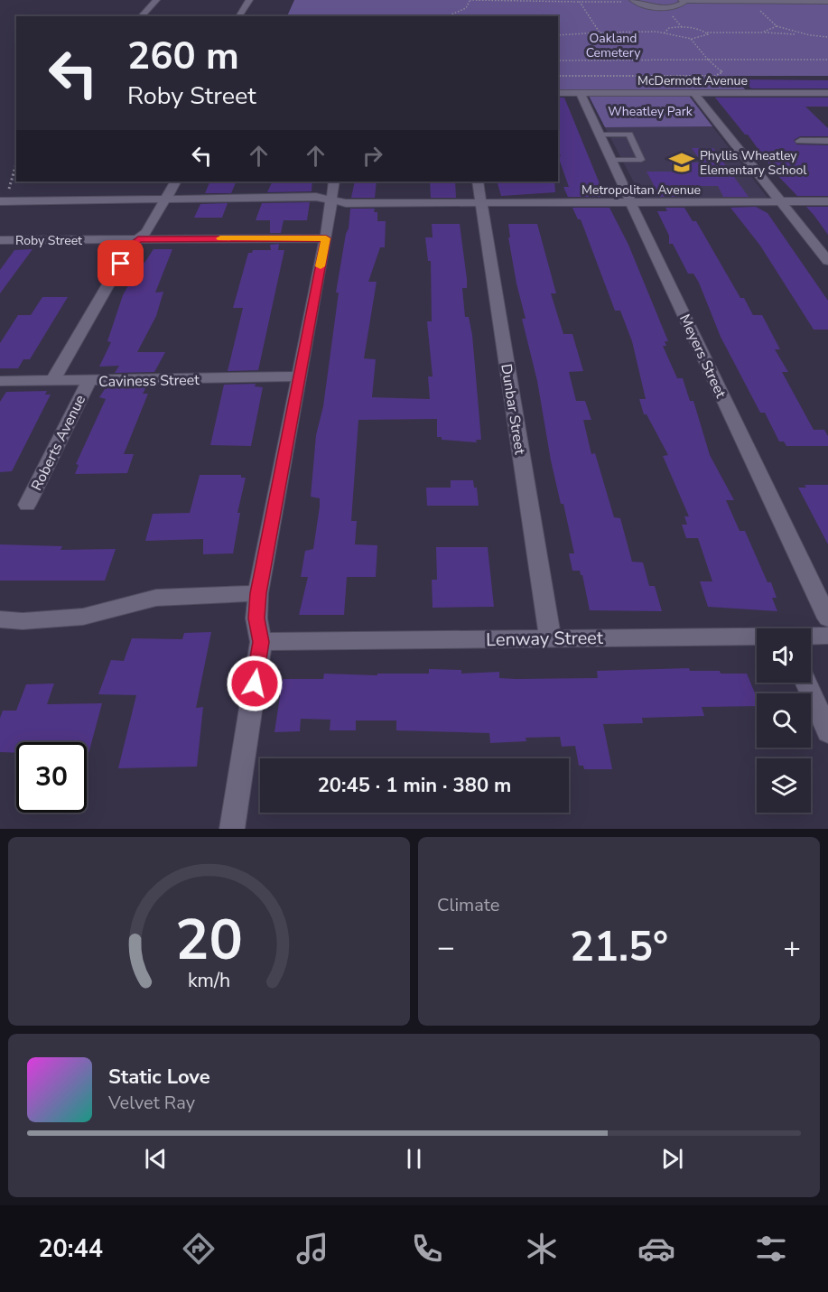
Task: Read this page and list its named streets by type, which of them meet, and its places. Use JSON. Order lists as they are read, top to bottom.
{
  "streets": {
    "street": [
      "McDermott Avenue",
      "Metropolitan Avenue",
      "Roby Street",
      "Meyers Street",
      "Caviness Street",
      "Dunbar Street",
      "Roberts Avenue",
      "Lenway Street"
    ]
  },
  "crossings": [
    ["McDermott Avenue", "Meyers Street"],
    ["Metropolitan Avenue", "Meyers Street"],
    ["Metropolitan Avenue", "Dunbar Street"],
    ["Caviness Street", "Roberts Avenue"],
    ["Dunbar Street", "Lenway Street"]
  ],
  "parks": ["Oakland Cemetery", "Wheatley Park"],
  "places": {
    "school or university": ["Phyllis Wheatley Elementary School"]
  },
  "page": {
    "turn": ["260 m", "Roby Street"],
    "limit": "30",
    "trip": "20:45 · 1 min · 380 m",
    "tile": "Climate",
    "heat": ["−", "21.5°", "+"],
    "song": ["Static Love", "Velvet Ray"],
    "tabs": "20:44",
    "gauge": ["20", "km/h"]
  }
}
